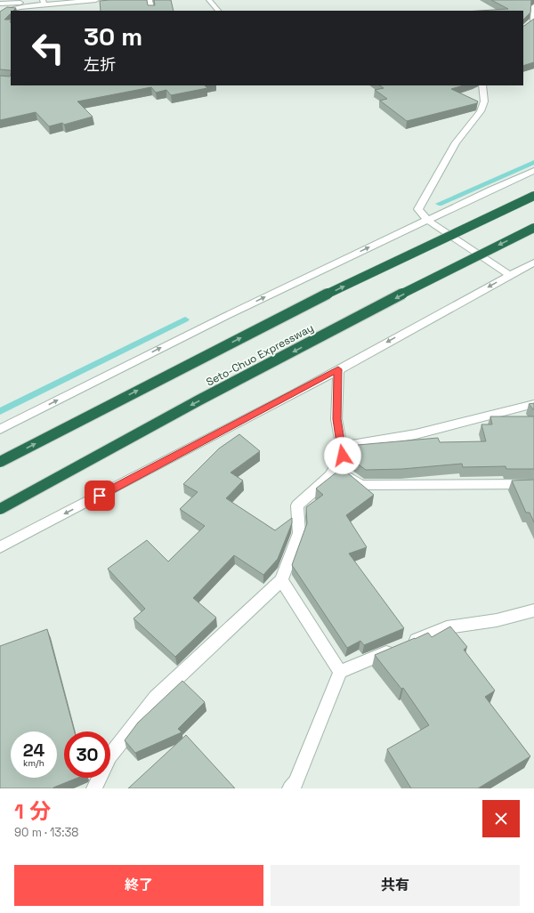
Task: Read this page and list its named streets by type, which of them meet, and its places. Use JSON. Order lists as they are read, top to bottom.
{
  "streets": {
    "highway": ["Seto-Chuo Expressway"]
  },
  "page": {
    "turn": ["30 m", "左折"],
    "speed": "24 km/h",
    "limit": "30",
    "heading": ["1 分", "90 m · 13:38"],
    "buttons": ["終了", "共有"]
  }
}
